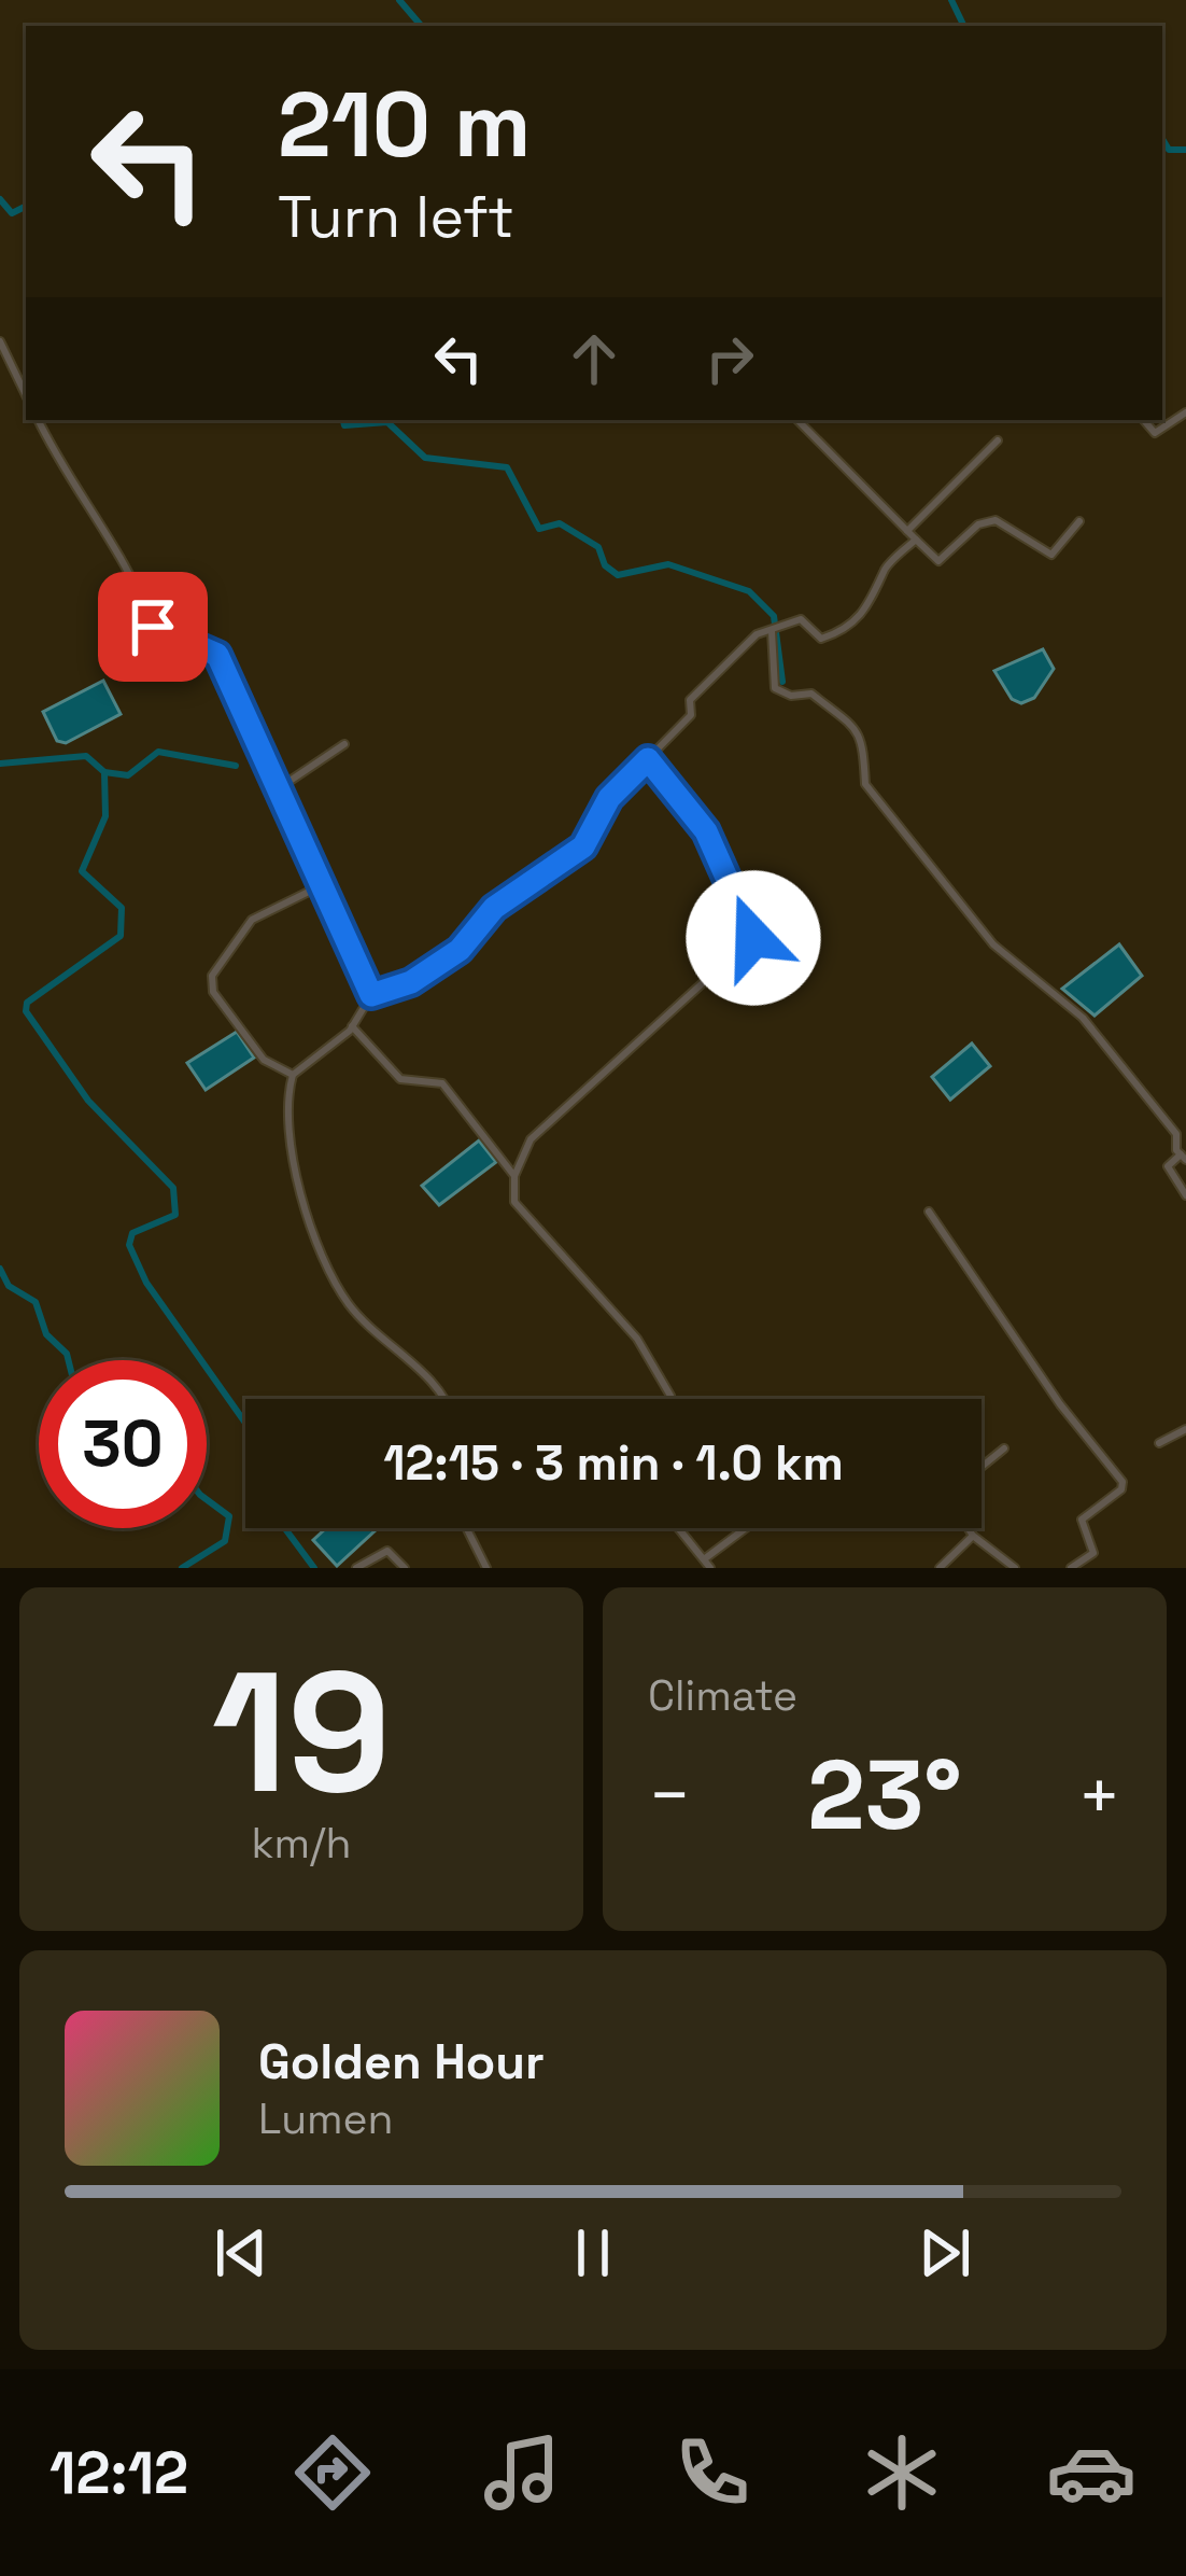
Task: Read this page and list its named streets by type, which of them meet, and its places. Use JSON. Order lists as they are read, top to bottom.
{
  "page": {
    "turn": ["210 m", "Turn left"],
    "limit": "30",
    "trip": "12:15 · 3 min · 1.0 km",
    "tile": [
      ["19", "km/h"],
      "Climate"
    ],
    "heat": ["−", "23°", "+"],
    "song": ["Golden Hour", "Lumen"],
    "tabs": "12:12"
  }
}
